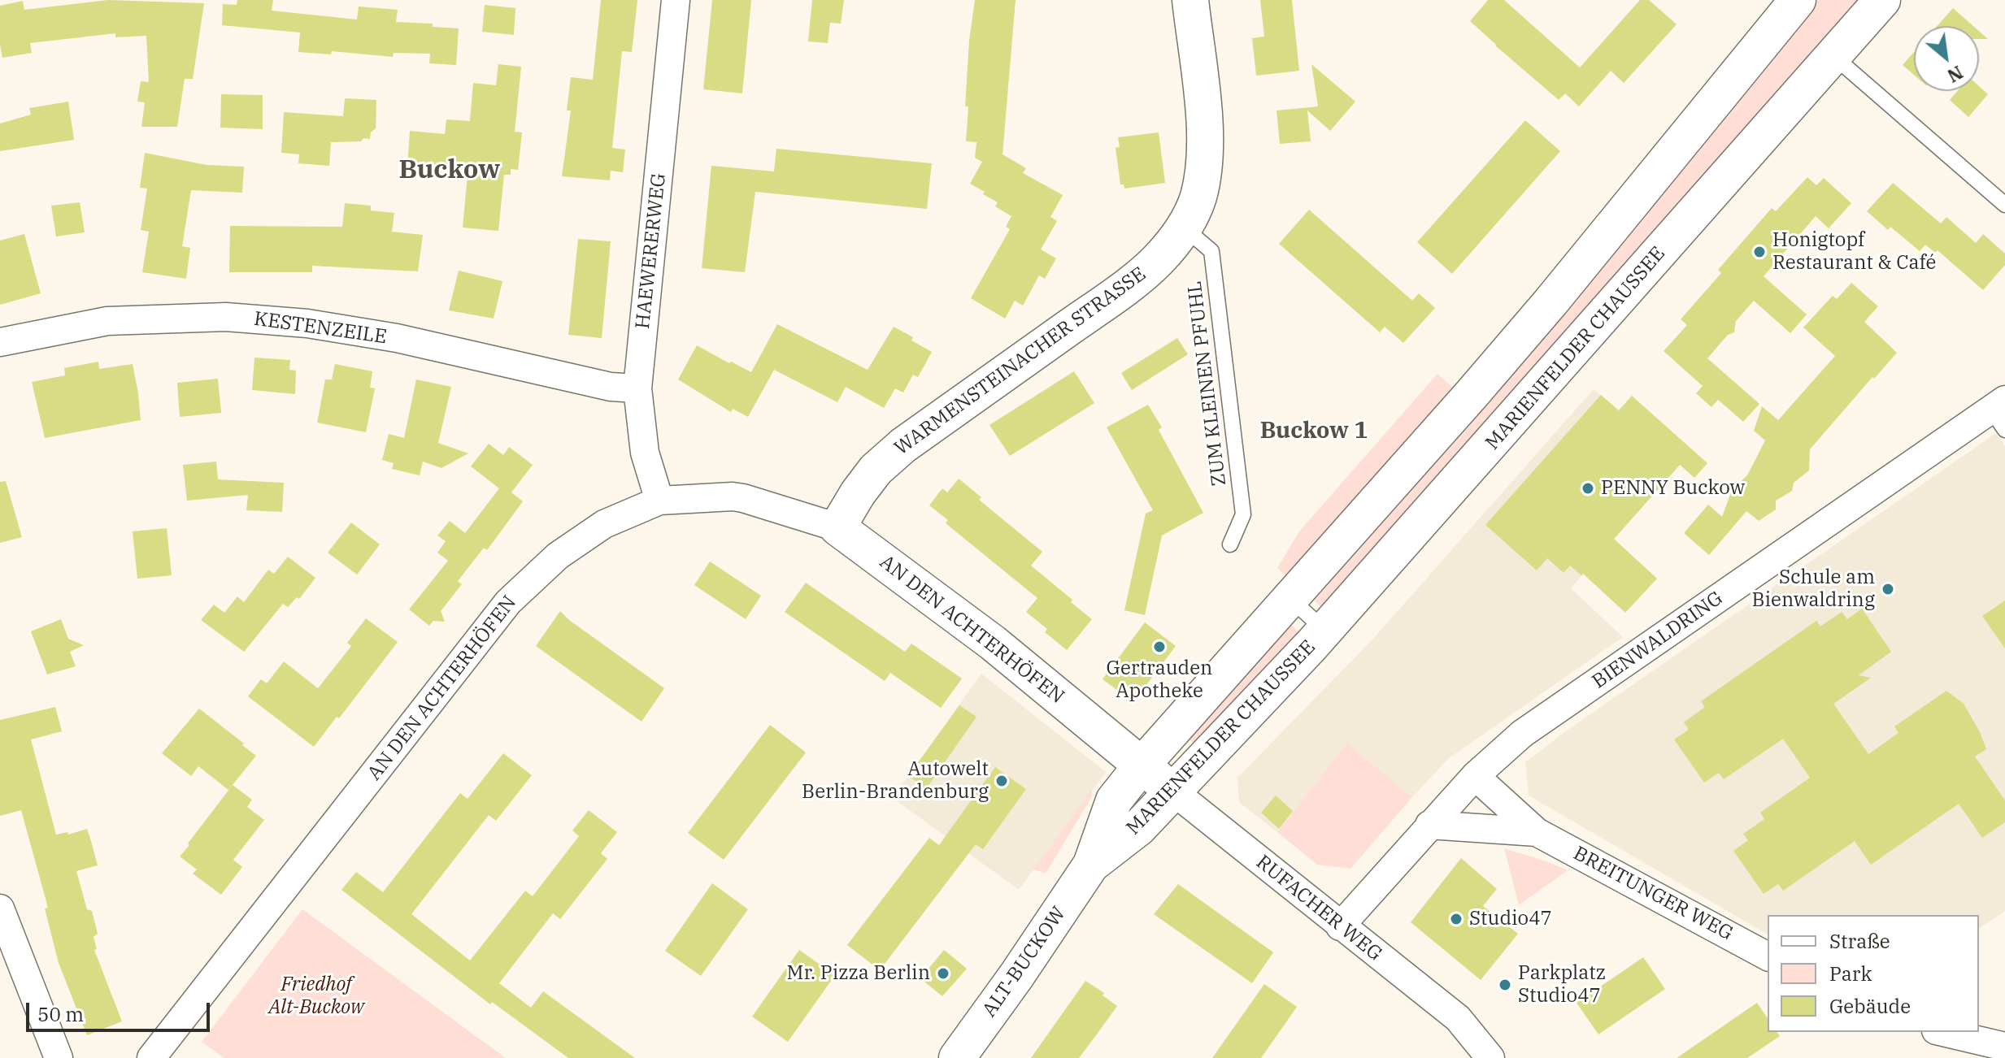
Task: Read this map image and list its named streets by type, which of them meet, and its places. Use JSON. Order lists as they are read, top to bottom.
{
  "streets": {
    "main road": [
      "MARIENFELDER CHAUSSEE",
      "WARMENSTEINACHER STRASSE",
      "AN DEN ACHTERHÖFEN",
      "RUFACHER WEG",
      "ALT-BUCKOW"
    ],
    "street": [
      "HAEWERERWEG",
      "KESTENZEILE",
      "BIENWALDRING",
      "BREITUNGER WEG"
    ],
    "lane": ["ZUM KLEINEN PFUHL"]
  },
  "crossings": [
    ["HAEWERERWEG", "KESTENZEILE"],
    ["HAEWERERWEG", "AN DEN ACHTERHÖFEN"],
    ["MARIENFELDER CHAUSSEE", "AN DEN ACHTERHÖFEN"],
    ["MARIENFELDER CHAUSSEE", "RUFACHER WEG"],
    ["MARIENFELDER CHAUSSEE", "ALT-BUCKOW"],
    ["WARMENSTEINACHER STRASSE", "ZUM KLEINEN PFUHL"],
    ["WARMENSTEINACHER STRASSE", "AN DEN ACHTERHÖFEN"],
    ["AN DEN ACHTERHÖFEN", "RUFACHER WEG"],
    ["BIENWALDRING", "BREITUNGER WEG"]
  ],
  "districts": ["Buckow", "Buckow 1"],
  "parks": ["Friedhof Alt-Buckow"],
  "places": [
    "Honigtopf Restaurant & Café",
    "PENNY Buckow",
    "Schule am Bienwaldring",
    "Gertrauden Apotheke",
    "Autowelt Berlin-Brandenburg",
    "Studio47",
    "Mr. Pizza Berlin",
    "Parkplatz Studio47"
  ],
  "legend": ["Straße", "Park", "Gebäude"],
  "scale_bar": "50 m",
  "north": "bottom right"
}
